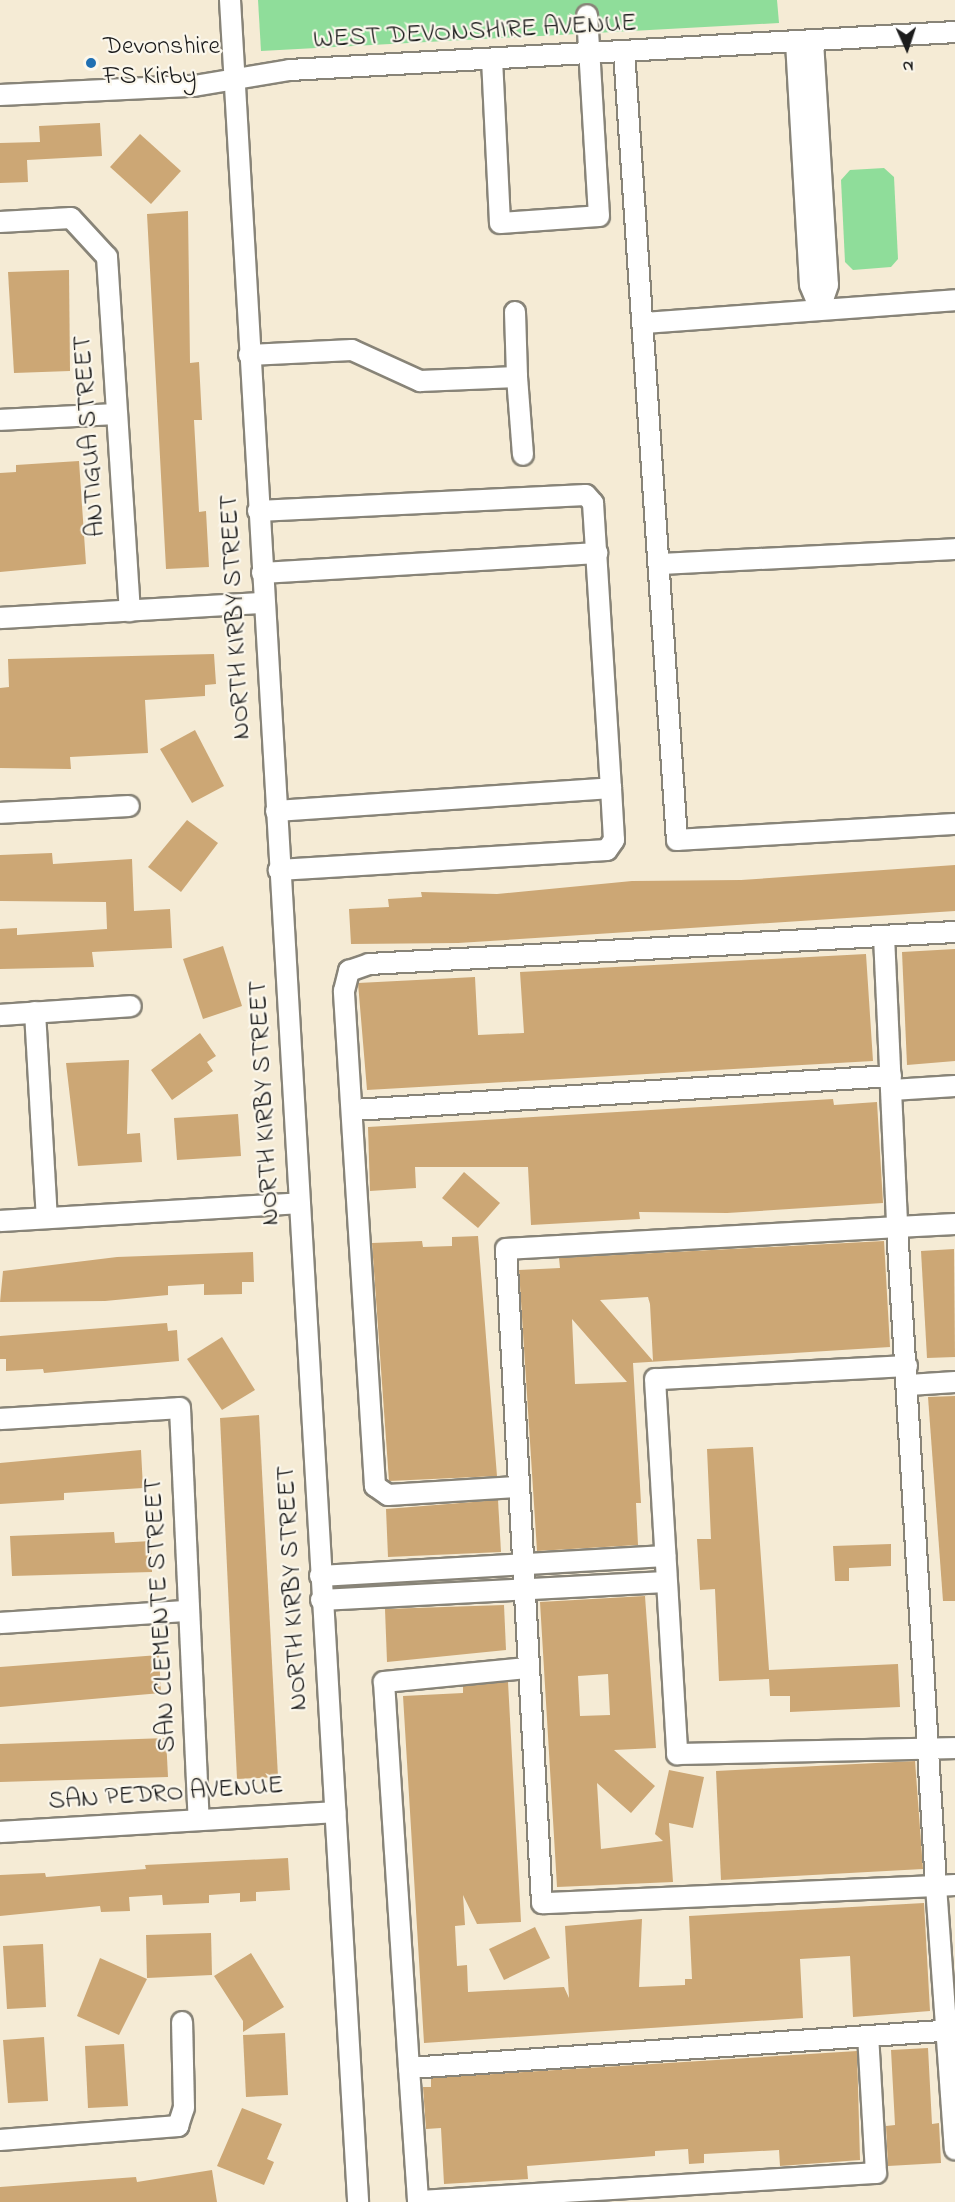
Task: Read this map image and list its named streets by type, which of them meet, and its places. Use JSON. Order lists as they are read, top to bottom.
{
  "streets": {
    "street": [
      "WEST DEVONSHIRE AVENUE",
      "ANTIGUA STREET",
      "NORTH KIRBY STREET",
      "SAN CLEMENTE STREET",
      "SAN PEDRO AVENUE"
    ]
  },
  "crossings": [
    ["WEST DEVONSHIRE AVENUE", "NORTH KIRBY STREET"],
    ["NORTH KIRBY STREET", "SAN PEDRO AVENUE"],
    ["SAN CLEMENTE STREET", "SAN PEDRO AVENUE"]
  ],
  "places": ["Devonshire FS Kirby"],
  "north": "bottom"
}
